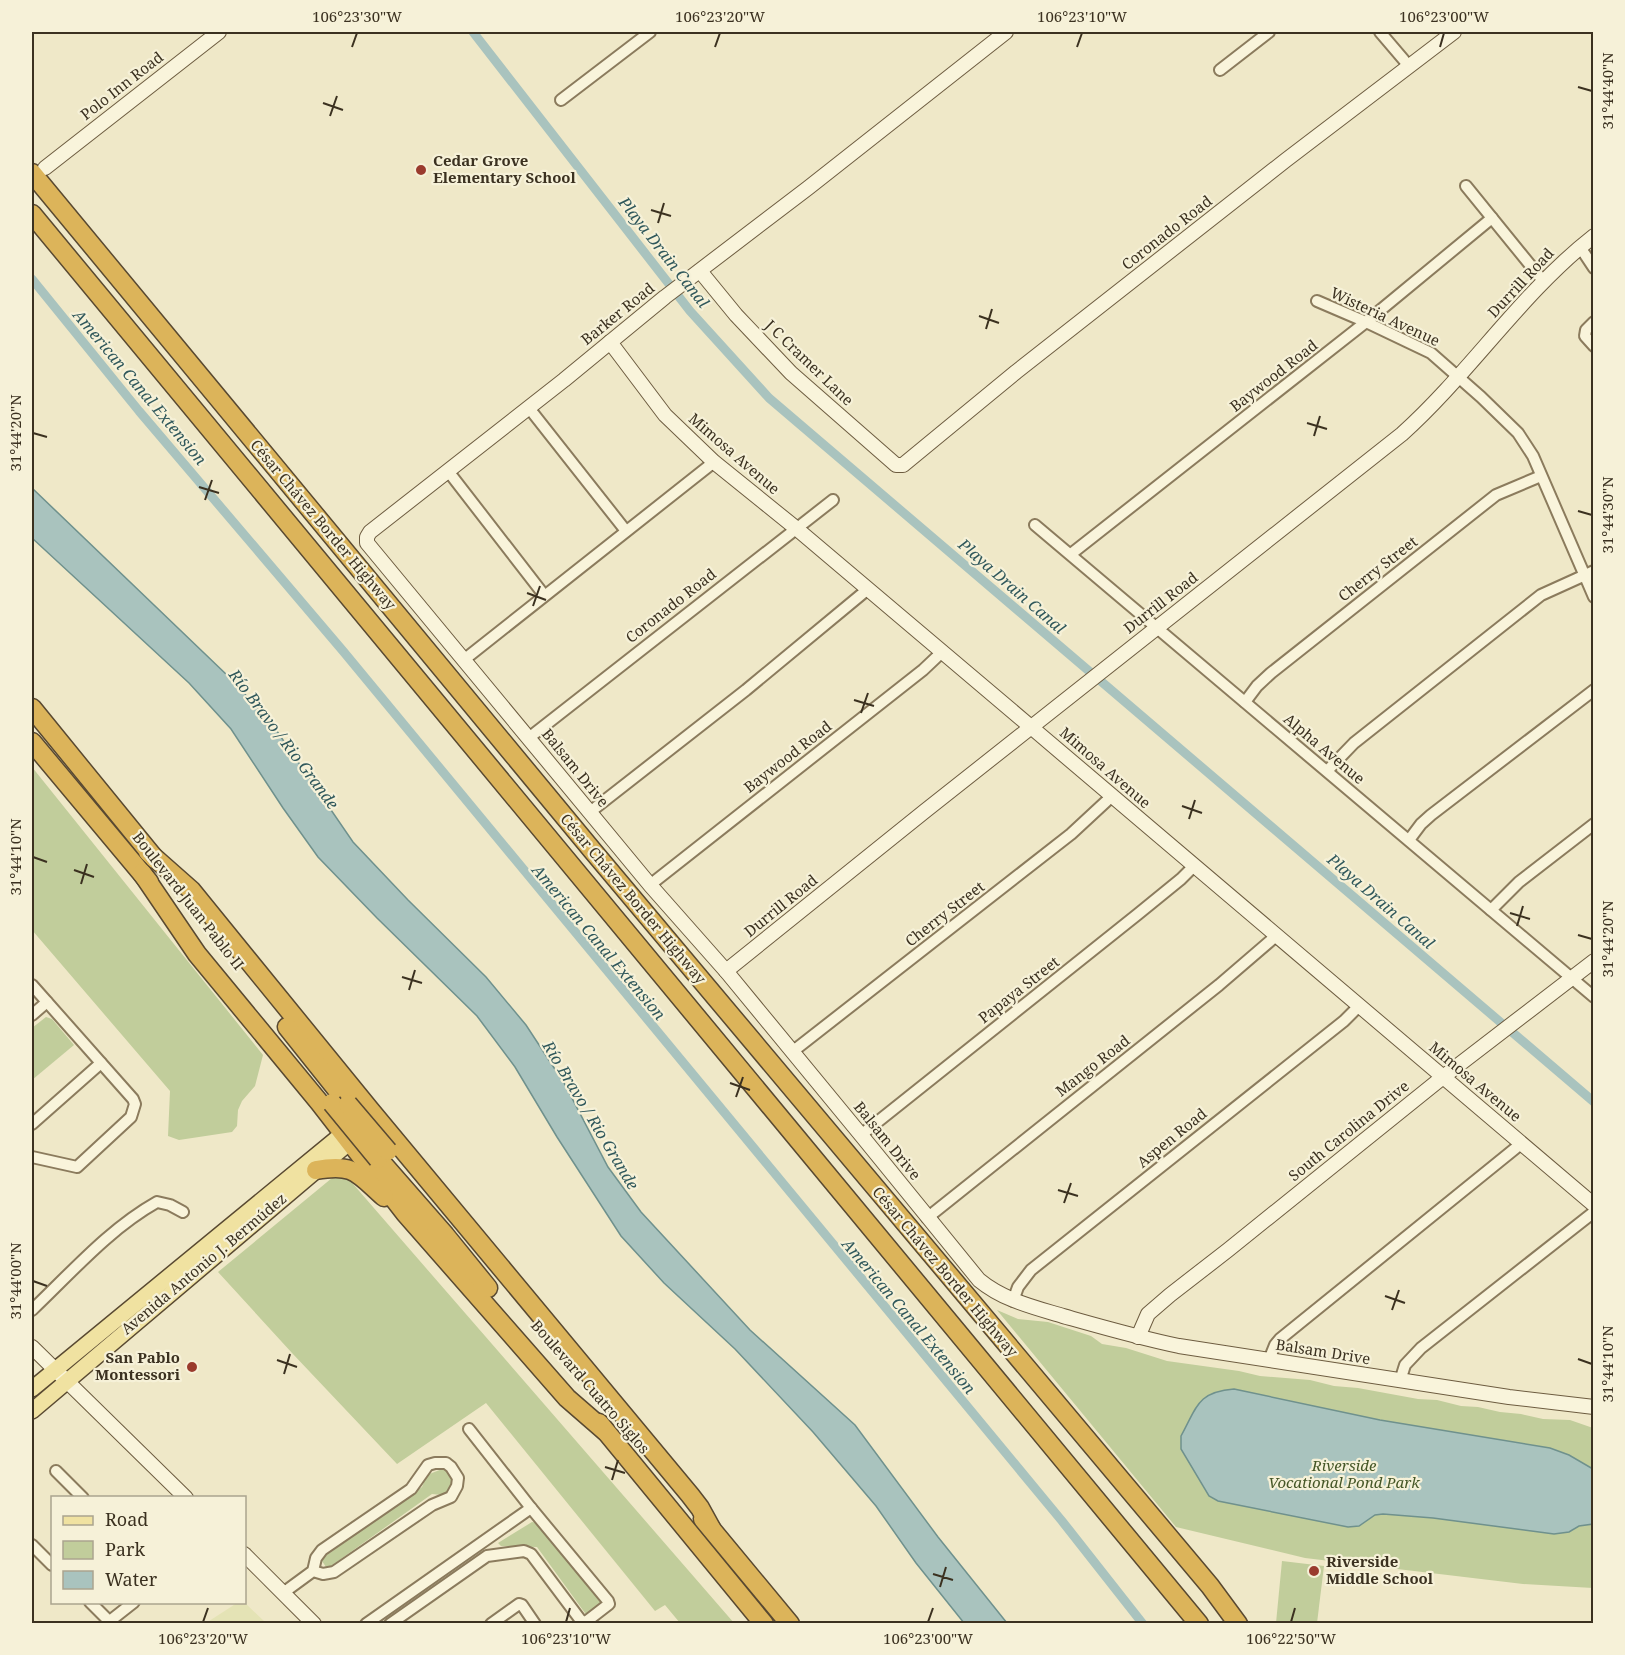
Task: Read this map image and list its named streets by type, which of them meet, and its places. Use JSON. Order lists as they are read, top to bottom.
{
  "streets": {
    "highway": ["César Chávez Border Highway", "Boulevard Juan Pablo II", "Boulevard Cuatro Siglos"],
    "main road": ["Avenida Antonio J. Bermúdez"],
    "street": [
      "Polo Inn Road",
      "Coronado Road",
      "Durrill Road",
      "Barker Road",
      "Wisteria Avenue",
      "J C Cramer Lane",
      "Baywood Road",
      "Mimosa Avenue",
      "Cherry Street",
      "Alpha Avenue",
      "Balsam Drive",
      "Papaya Street",
      "Mango Road",
      "South Carolina Drive",
      "Aspen Road"
    ]
  },
  "crossings": [
    ["Polo Inn Road", "César Chávez Border Highway"],
    ["Coronado Road", "J C Cramer Lane"],
    ["Coronado Road", "Mimosa Avenue"],
    ["Coronado Road", "Balsam Drive"],
    ["Durrill Road", "Wisteria Avenue"],
    ["Durrill Road", "Mimosa Avenue"],
    ["Durrill Road", "Alpha Avenue"],
    ["Durrill Road", "Balsam Drive"],
    ["Barker Road", "J C Cramer Lane"],
    ["Barker Road", "Mimosa Avenue"],
    ["Barker Road", "Balsam Drive"],
    ["Wisteria Avenue", "Baywood Road"],
    ["Wisteria Avenue", "Cherry Street"],
    ["Baywood Road", "Mimosa Avenue"],
    ["Baywood Road", "Alpha Avenue"],
    ["Baywood Road", "Balsam Drive"],
    ["Mimosa Avenue", "Cherry Street"],
    ["Mimosa Avenue", "Papaya Street"],
    ["Mimosa Avenue", "Mango Road"],
    ["Mimosa Avenue", "South Carolina Drive"],
    ["Mimosa Avenue", "Aspen Road"],
    ["Cherry Street", "Alpha Avenue"],
    ["Cherry Street", "Balsam Drive"],
    ["Alpha Avenue", "South Carolina Drive"],
    ["Balsam Drive", "Papaya Street"],
    ["Balsam Drive", "Mango Road"],
    ["Balsam Drive", "South Carolina Drive"],
    ["Balsam Drive", "Aspen Road"]
  ],
  "water": ["Playa Drain Canal", "American Canal Extension", "Río Bravo / Rio Grande"],
  "parks": ["Riverside Vocational Pond Park"],
  "places": ["Cedar Grove Elementary School", "San Pablo Montessori", "Riverside Middle School"],
  "legend": ["Road", "Park", "Water"],
  "coordinates": [
    "106°23'30\"W",
    "106°23'20\"W",
    "106°23'10\"W",
    "106°23'00\"W",
    "31°44'40\"N",
    "31°44'20\"N",
    "31°44'30\"N",
    "31°44'10\"N",
    "31°44'00\"N",
    "106°22'50\"W"
  ]
}
